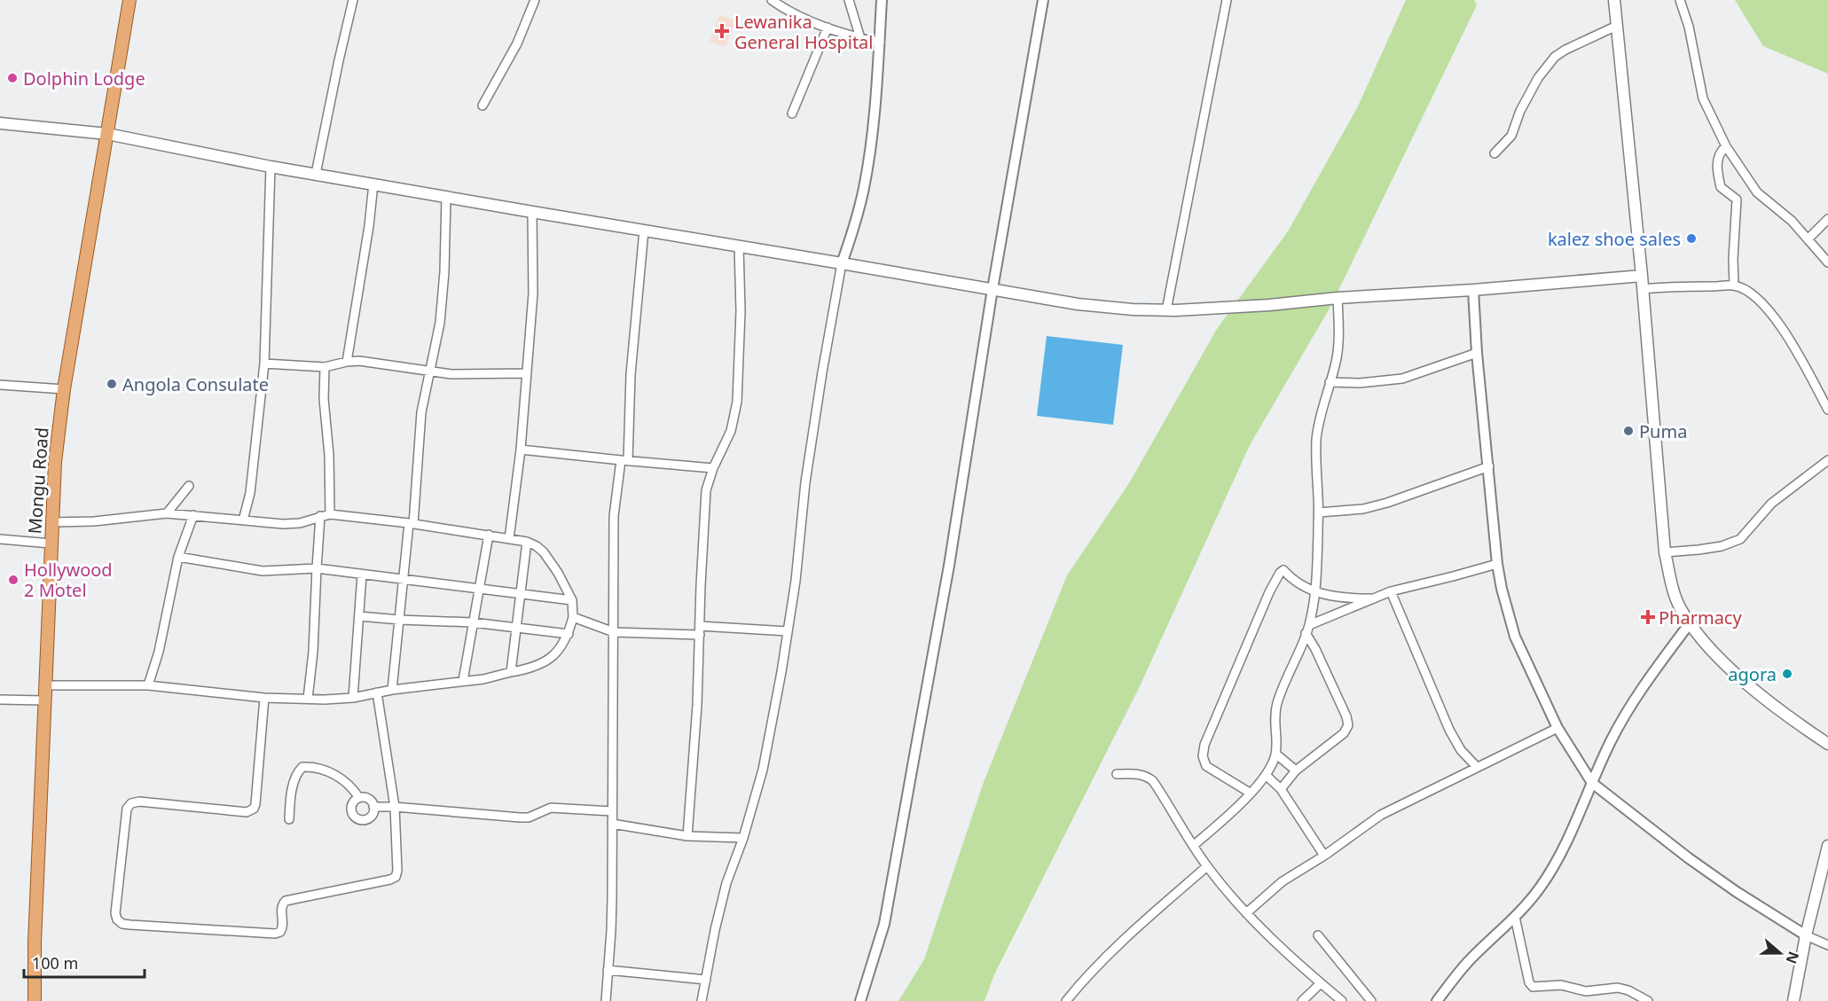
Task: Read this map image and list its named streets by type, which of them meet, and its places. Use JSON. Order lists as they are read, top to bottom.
{
  "streets": {
    "main road": ["Mongu Road"]
  },
  "places": {
    "health": ["Lewanika General Hospital", "Pharmacy"],
    "other": [
      "Dolphin Lodge",
      "kalez shoe sales",
      "Angola Consulate",
      "Puma",
      "Hollywood 2 Motel",
      "agora"
    ]
  },
  "scale_bar": "100 m",
  "north": "right"
}
